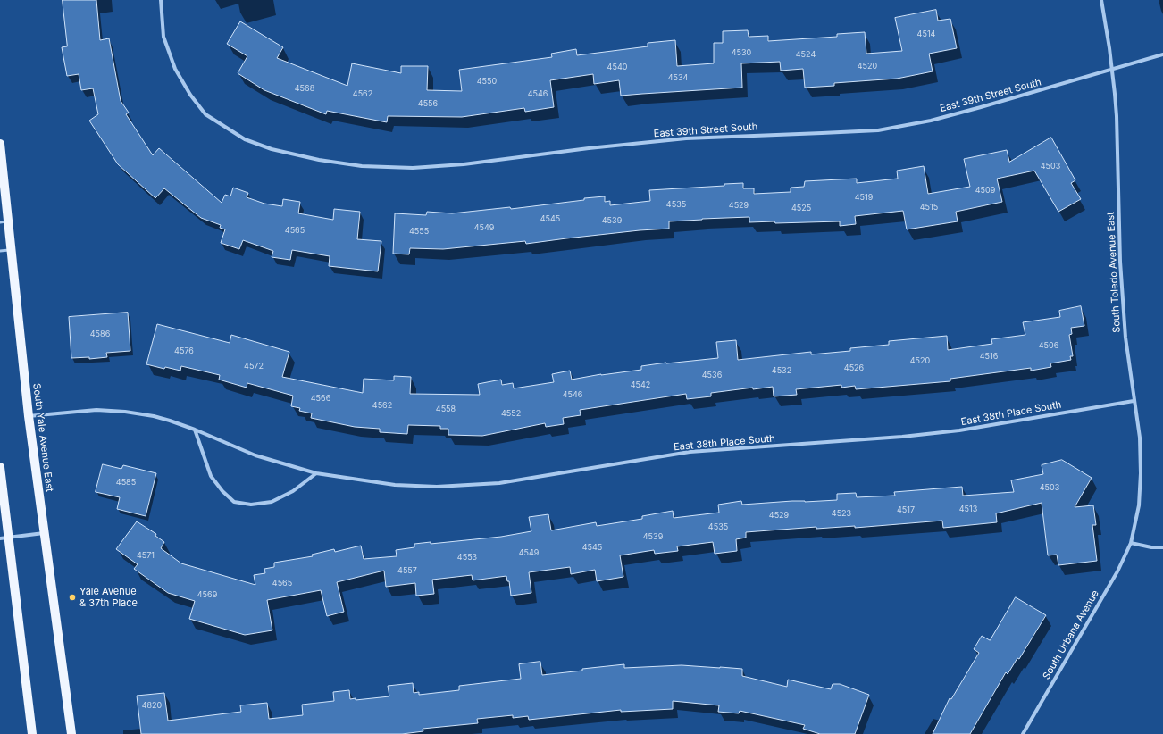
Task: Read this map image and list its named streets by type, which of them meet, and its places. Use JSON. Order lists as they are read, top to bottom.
{
  "streets": {
    "main road": ["South Yale Avenue East"],
    "street": [
      "East 39th Street South",
      "South Toledo Avenue East",
      "East 38th Place South",
      "South Urbana Avenue"
    ]
  },
  "crossings": [
    ["East 39th Street South", "South Toledo Avenue East"],
    ["South Toledo Avenue East", "East 38th Place South"],
    ["South Toledo Avenue East", "South Urbana Avenue"],
    ["East 38th Place South", "South Yale Avenue East"]
  ],
  "places": ["Yale Avenue & 37th Place"],
  "house_numbers": [
    "4514",
    "4530",
    "4524",
    "4520",
    "4540",
    "4534",
    "4550",
    "4568",
    "4562",
    "4546",
    "4556",
    "4503",
    "4509",
    "4519",
    "4535",
    "4529",
    "4515",
    "4525",
    "4545",
    "4539",
    "4549",
    "4565",
    "4555",
    "4586",
    "4506",
    "4576",
    "4516",
    "4520",
    "4572",
    "4526",
    "4532",
    "4536",
    "4542",
    "4546",
    "4566",
    "4562",
    "4558",
    "4552",
    "4585",
    "4503",
    "4513",
    "4517",
    "4523",
    "4529",
    "4535",
    "4539",
    "4545",
    "4549",
    "4571",
    "4553",
    "4557",
    "4565",
    "4569",
    "4820"
  ]
}
